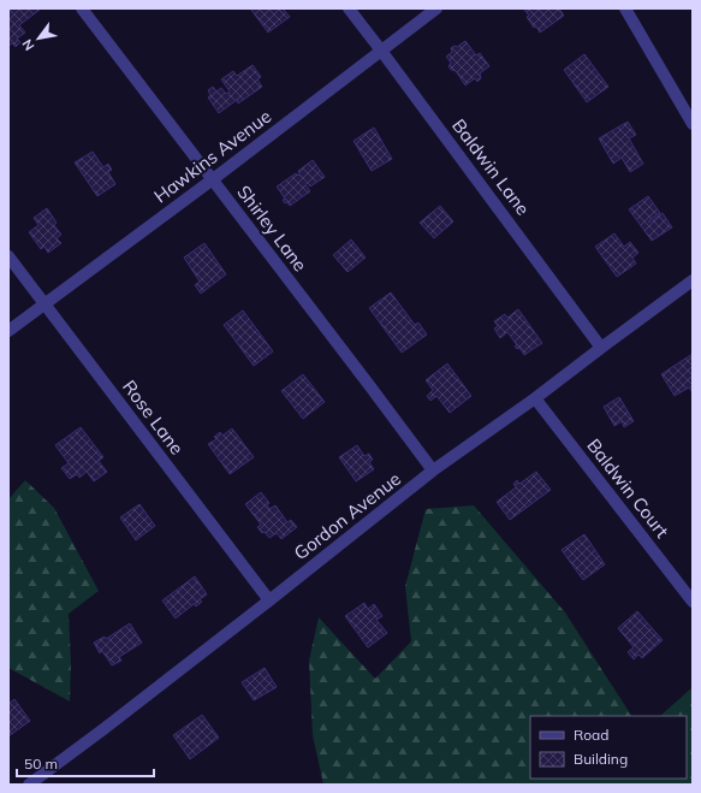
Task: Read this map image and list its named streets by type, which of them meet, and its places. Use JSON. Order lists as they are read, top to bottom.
{
  "streets": {
    "street": [
      "Hawkins Avenue",
      "Baldwin Lane",
      "Shirley Lane",
      "Rose Lane",
      "Baldwin Court",
      "Gordon Avenue"
    ]
  },
  "crossings": [
    ["Hawkins Avenue", "Baldwin Lane"],
    ["Hawkins Avenue", "Shirley Lane"],
    ["Hawkins Avenue", "Rose Lane"],
    ["Baldwin Lane", "Gordon Avenue"],
    ["Shirley Lane", "Gordon Avenue"],
    ["Rose Lane", "Gordon Avenue"],
    ["Baldwin Court", "Gordon Avenue"]
  ],
  "legend": ["Road", "Building"],
  "scale_bar": "50 m",
  "north": "bottom left"
}
